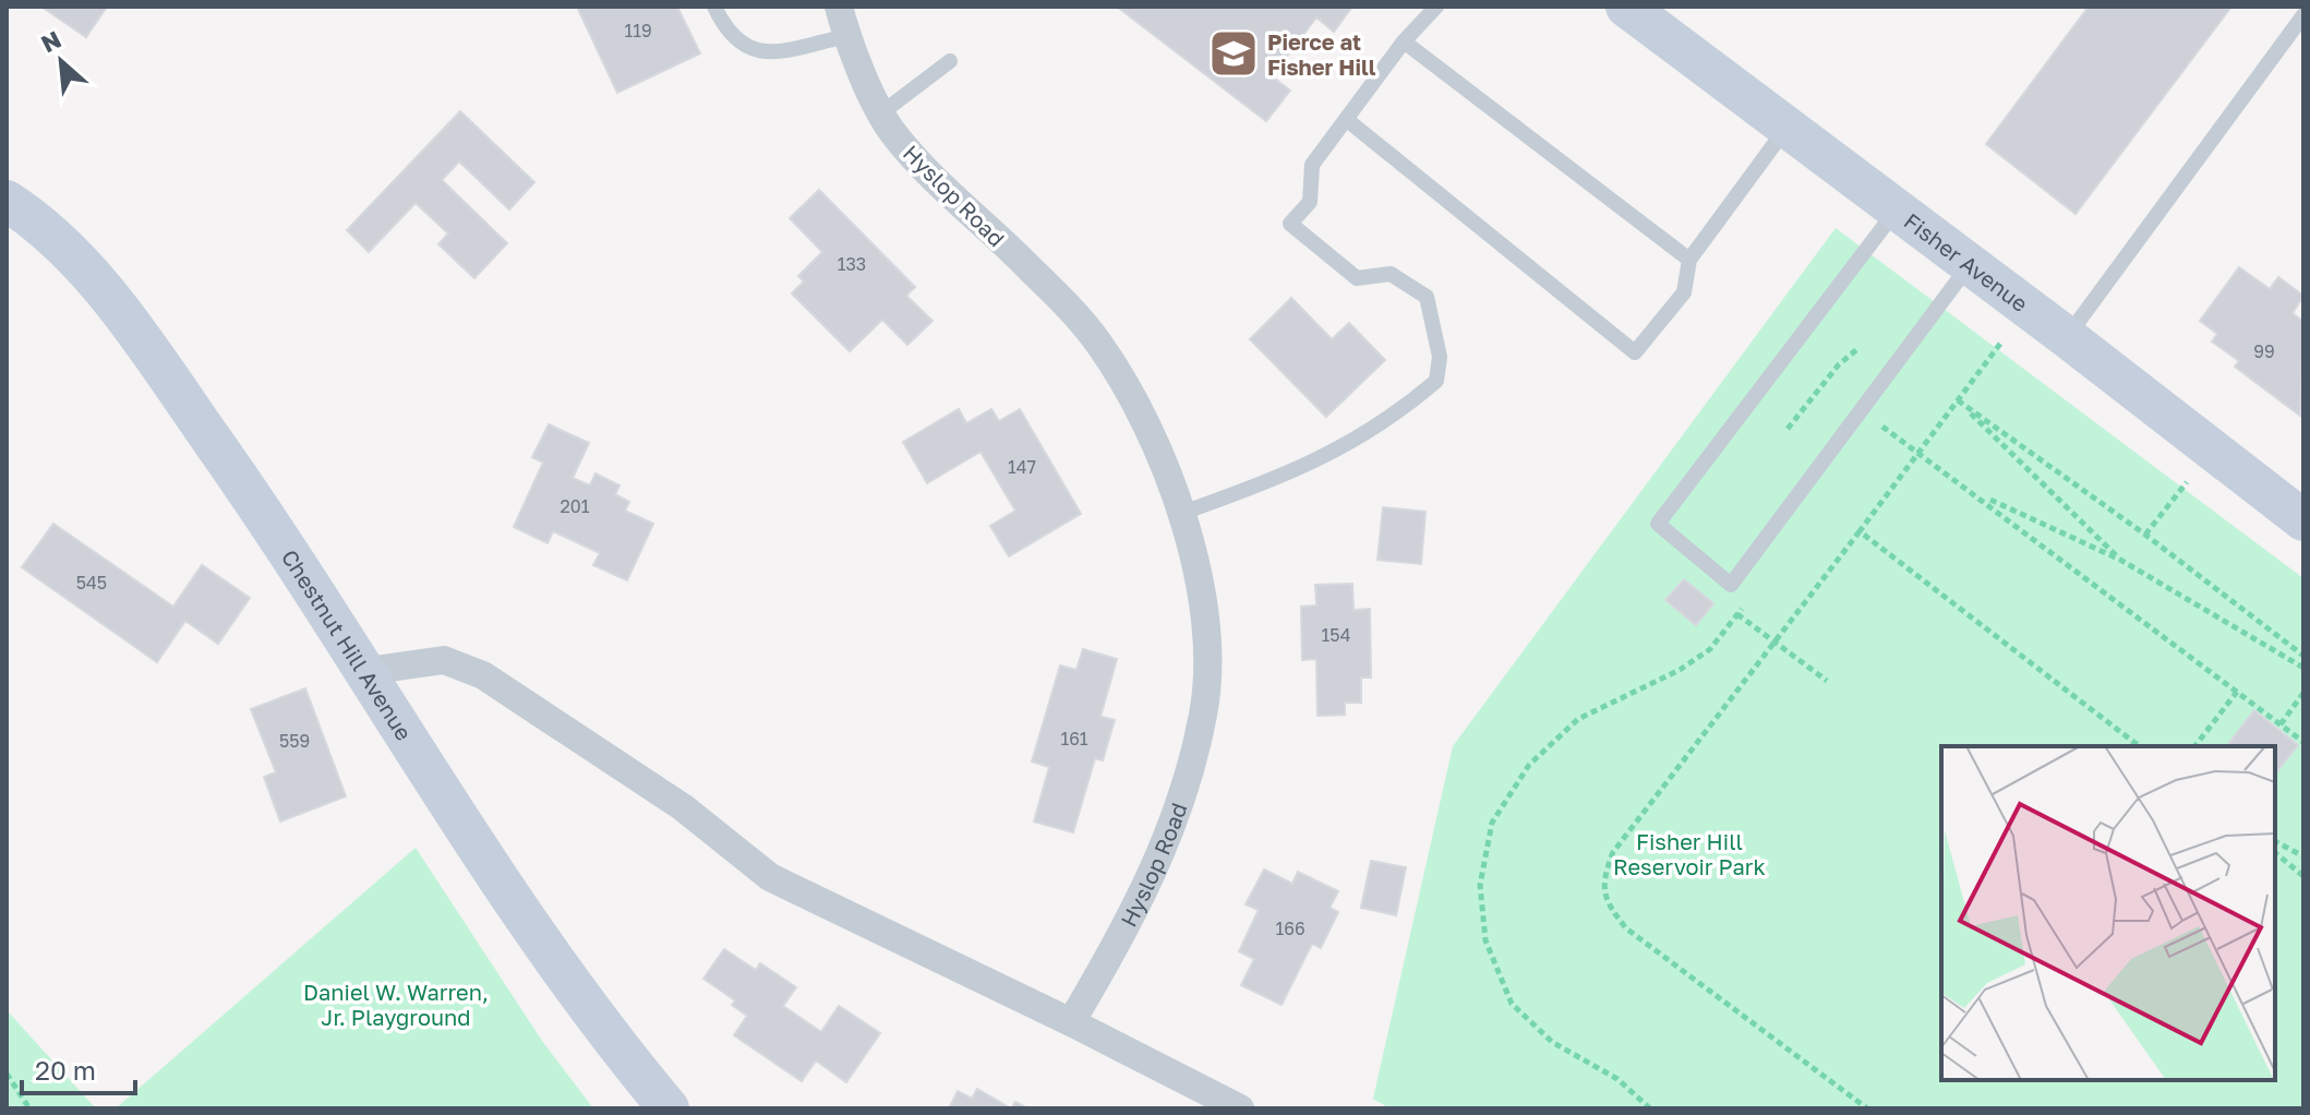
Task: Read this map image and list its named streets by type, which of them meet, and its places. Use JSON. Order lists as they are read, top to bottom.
{
  "streets": {
    "main road": ["Fisher Avenue", "Chestnut Hill Avenue"],
    "street": ["Hyslop Road"]
  },
  "parks": ["Fisher Hill Reservoir Park", "Daniel W. Warren, Jr. Playground"],
  "places": {
    "school or university": ["Pierce at Fisher Hill"]
  },
  "house_numbers": [
    "119",
    "133",
    "99",
    "147",
    "201",
    "545",
    "154",
    "161",
    "559",
    "166"
  ],
  "scale_bar": "20 m",
  "north": "top left"
}
